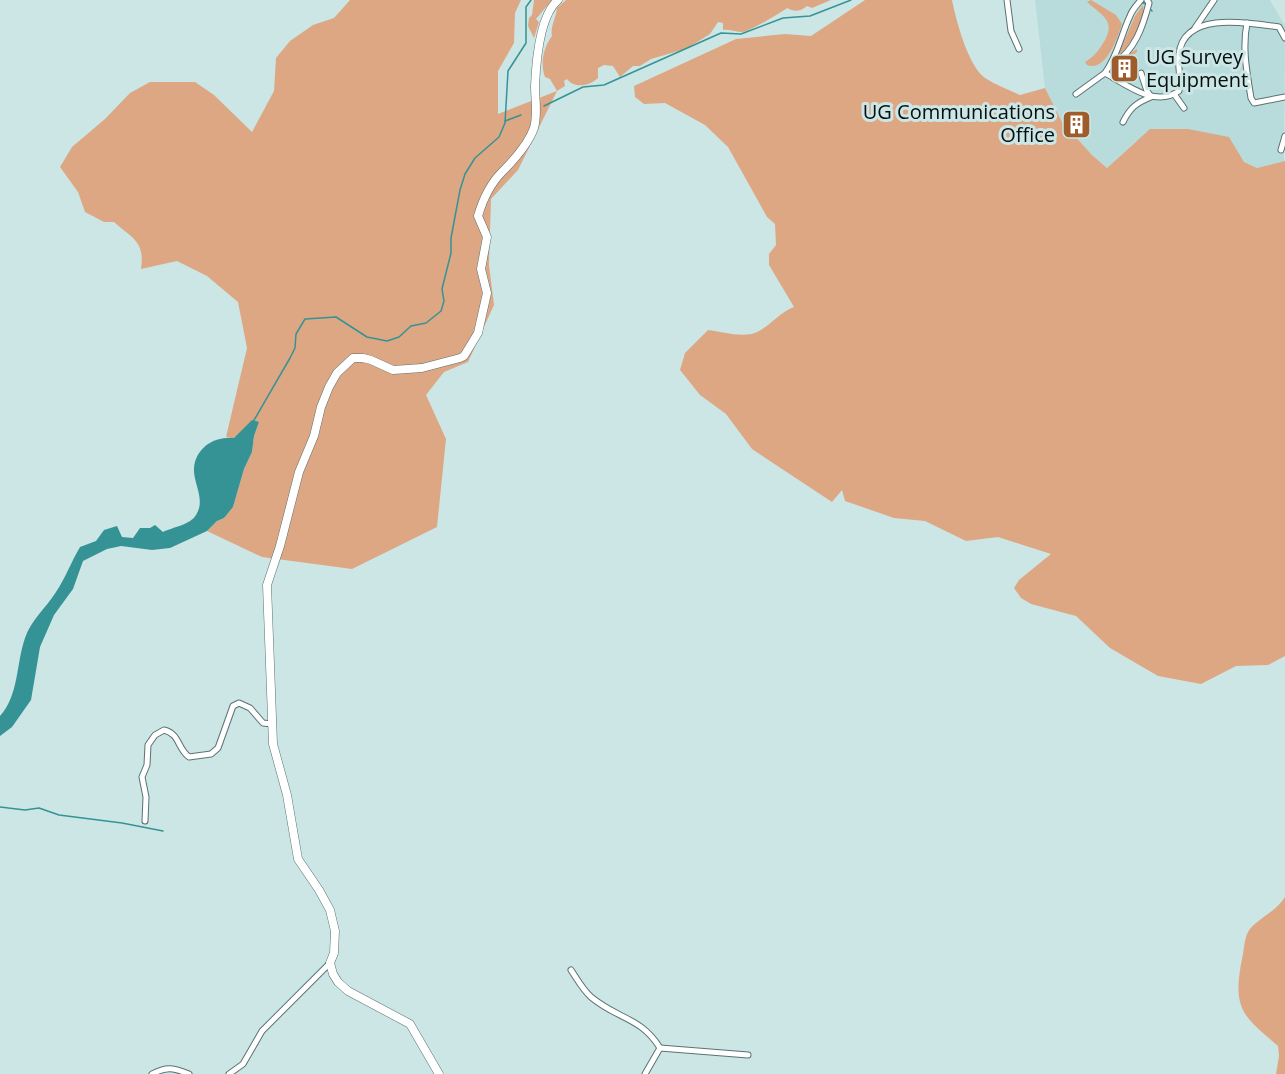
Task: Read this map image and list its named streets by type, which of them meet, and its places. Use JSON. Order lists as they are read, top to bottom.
{
  "places": {
    "building": ["UG Survey Equipment", "UG Communications Office"]
  }
}
